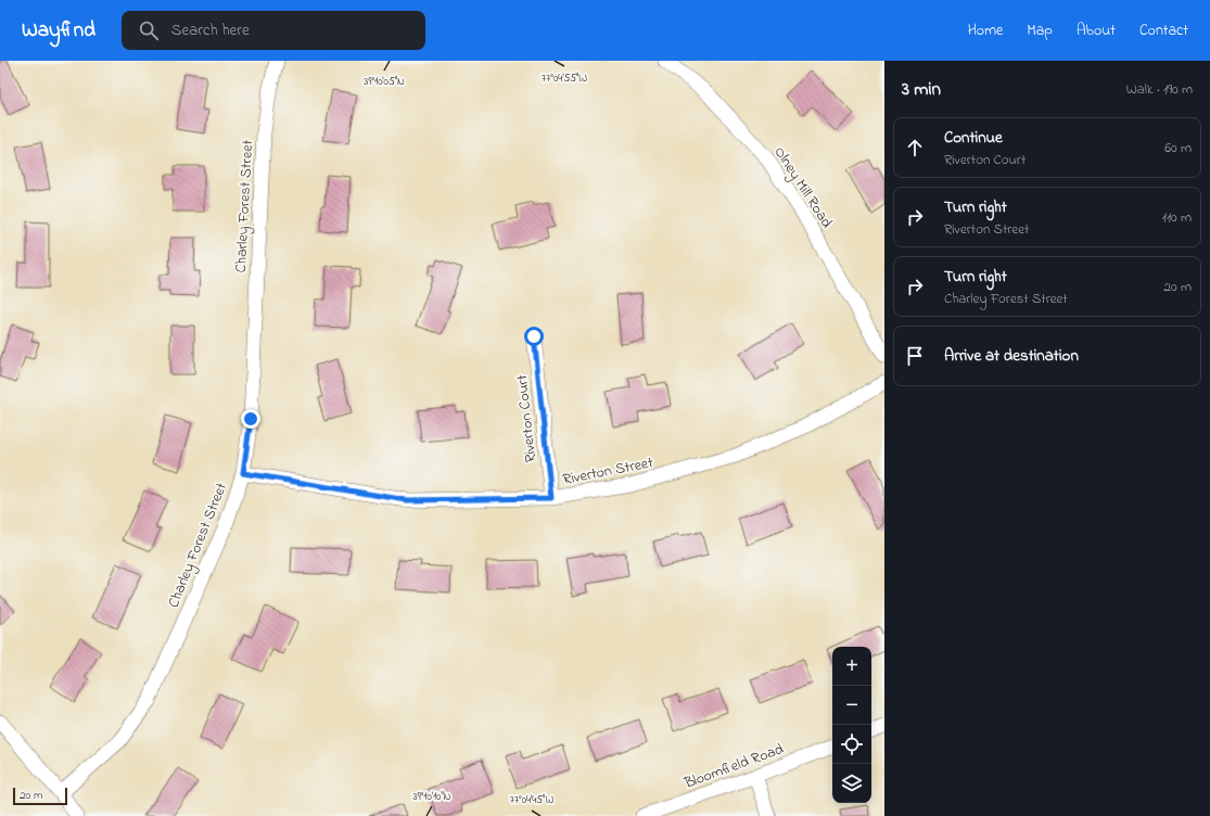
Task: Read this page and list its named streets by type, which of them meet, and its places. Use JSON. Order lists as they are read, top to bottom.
{
  "streets": {
    "street": [
      "Olney Mill Road",
      "Charley Forest Street",
      "Riverton Court",
      "Riverton Street",
      "Bloomfield Road"
    ]
  },
  "crossings": [
    ["Charley Forest Street", "Riverton Street"],
    ["Riverton Court", "Riverton Street"]
  ],
  "scale_bar": "20 m",
  "page": {
    "header": "Wayfind",
    "search": "Search here",
    "nav": [
      "Home",
      "Map",
      "About",
      "Contact"
    ],
    "heading": ["3 min", "Walk · 190 m"],
    "list": [
      ["Continue", "Riverton Court", "60 m"],
      ["Turn right", "Riverton Street", "110 m"],
      ["Turn right", "Charley Forest Street", "20 m"],
      "Arrive at destination"
    ],
    "map_buttons": ["+", "−"],
    "scale": "20 m"
  },
  "coordinates": [
    "77°04'55\"W",
    "39°10'05\"N",
    "39°10'10\"N",
    "77°04'45\"W"
  ]
}
